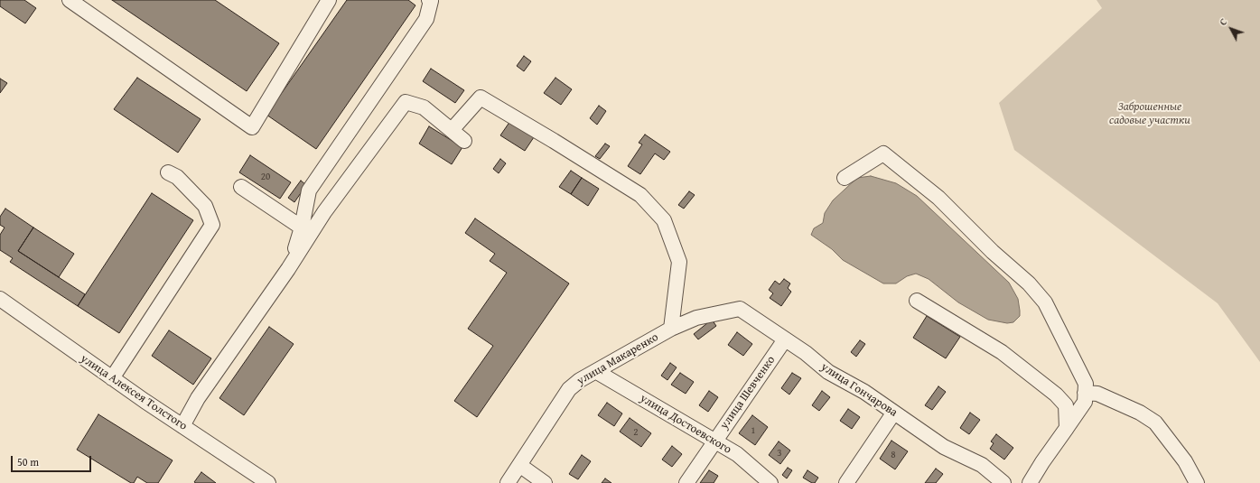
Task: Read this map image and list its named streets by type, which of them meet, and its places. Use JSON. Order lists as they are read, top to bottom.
{
  "streets": {
    "street": [
      "улица Макаренко",
      "улица Гончарова",
      "улица Алексея Толстого",
      "улица Шевченко",
      "улица Достоевского"
    ]
  },
  "crossings": [
    ["улица Макаренко", "улица Гончарова"],
    ["улица Макаренко", "улица Достоевского"],
    ["улица Гончарова", "улица Шевченко"],
    ["улица Шевченко", "улица Достоевского"]
  ],
  "parks": ["Заброшенные садовые участки"],
  "house_numbers": [
    "20",
    "1",
    "2",
    "3",
    "8"
  ],
  "scale_bar": "50 m",
  "north": "top left"
}
